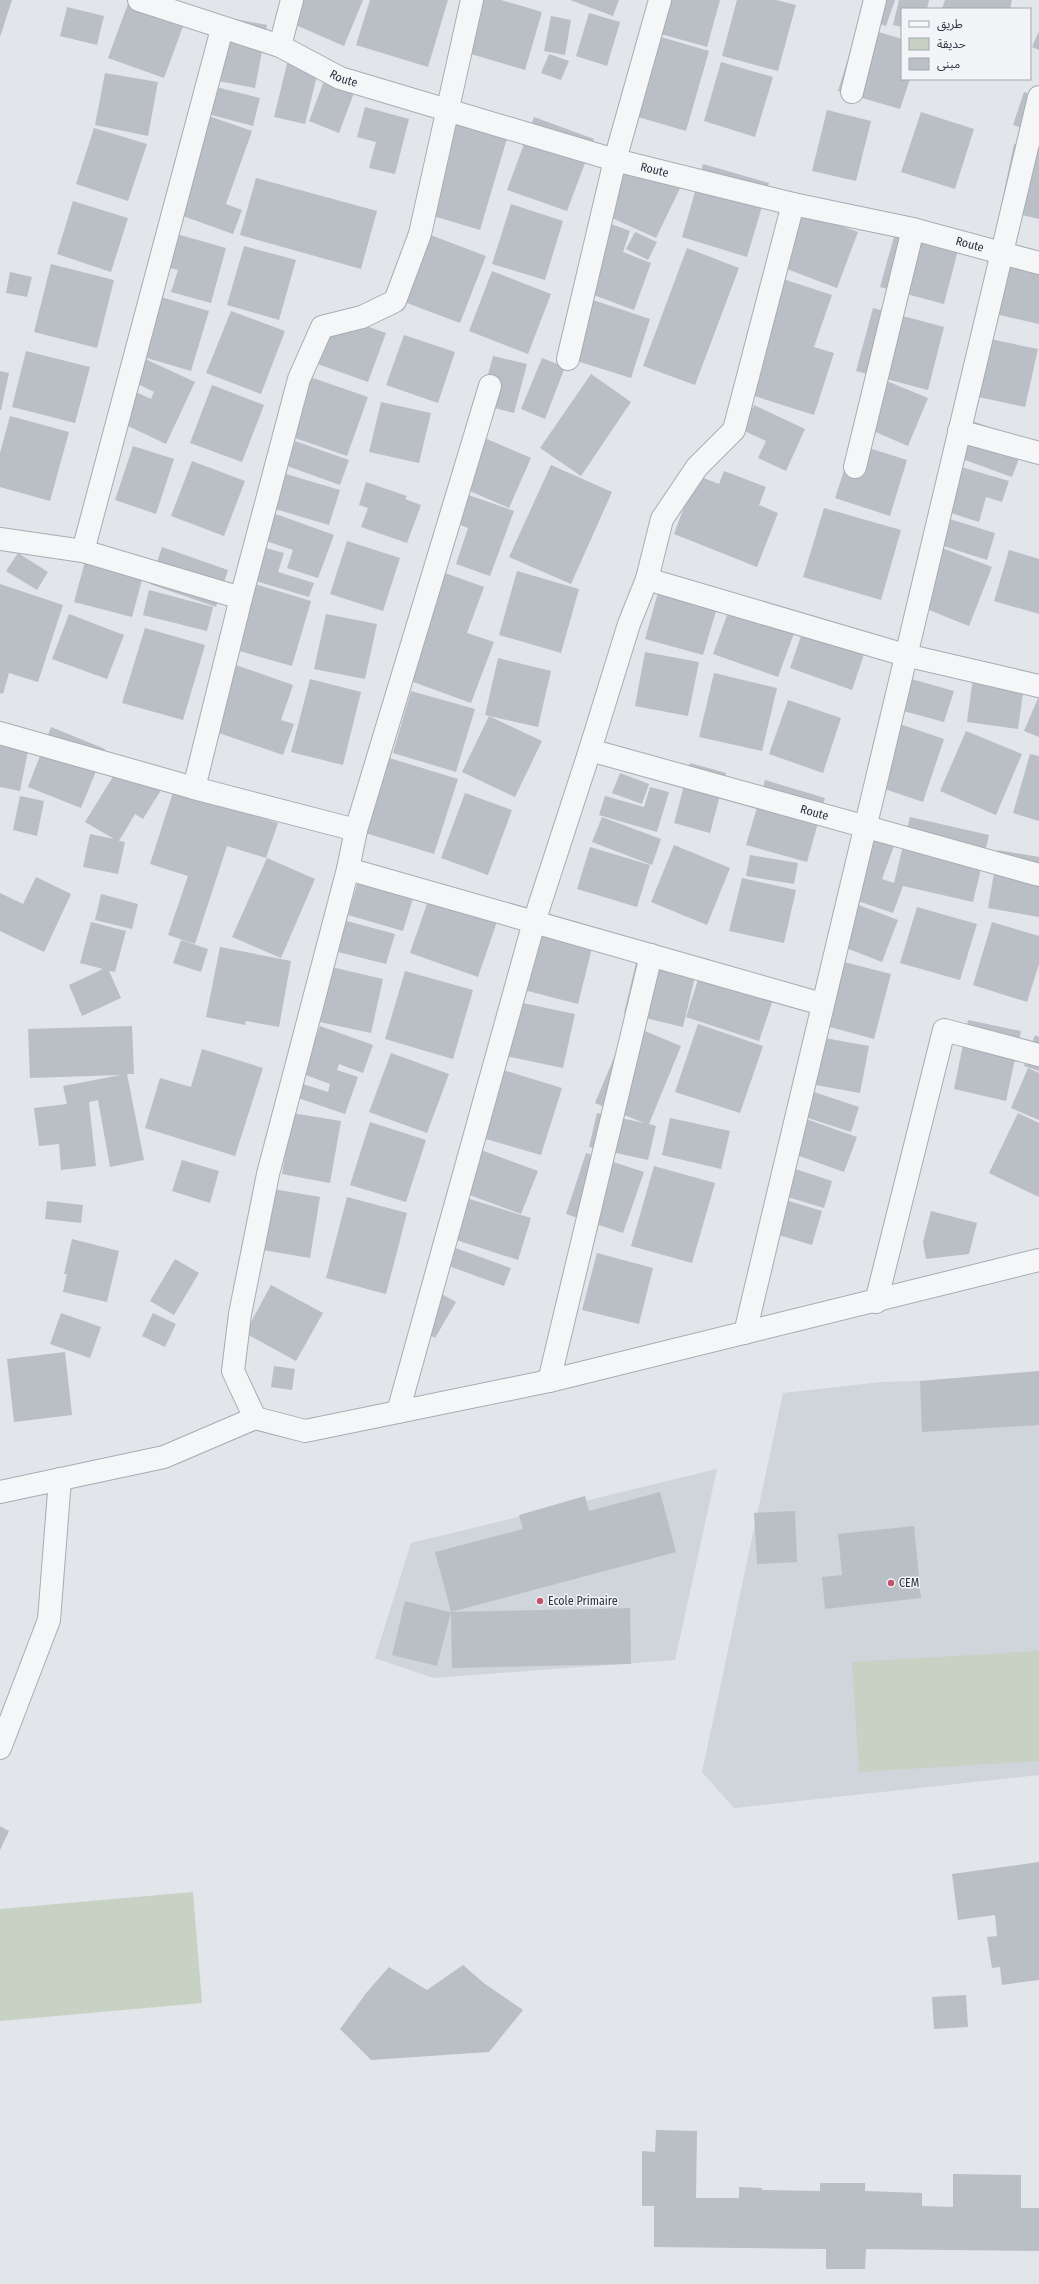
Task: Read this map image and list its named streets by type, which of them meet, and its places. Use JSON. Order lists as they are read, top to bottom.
{
  "streets": {
    "street": ["Route"]
  },
  "places": ["CEM", "Ecole Primaire"],
  "legend": ["طريق", "حديقة", "مبنى"]
}
